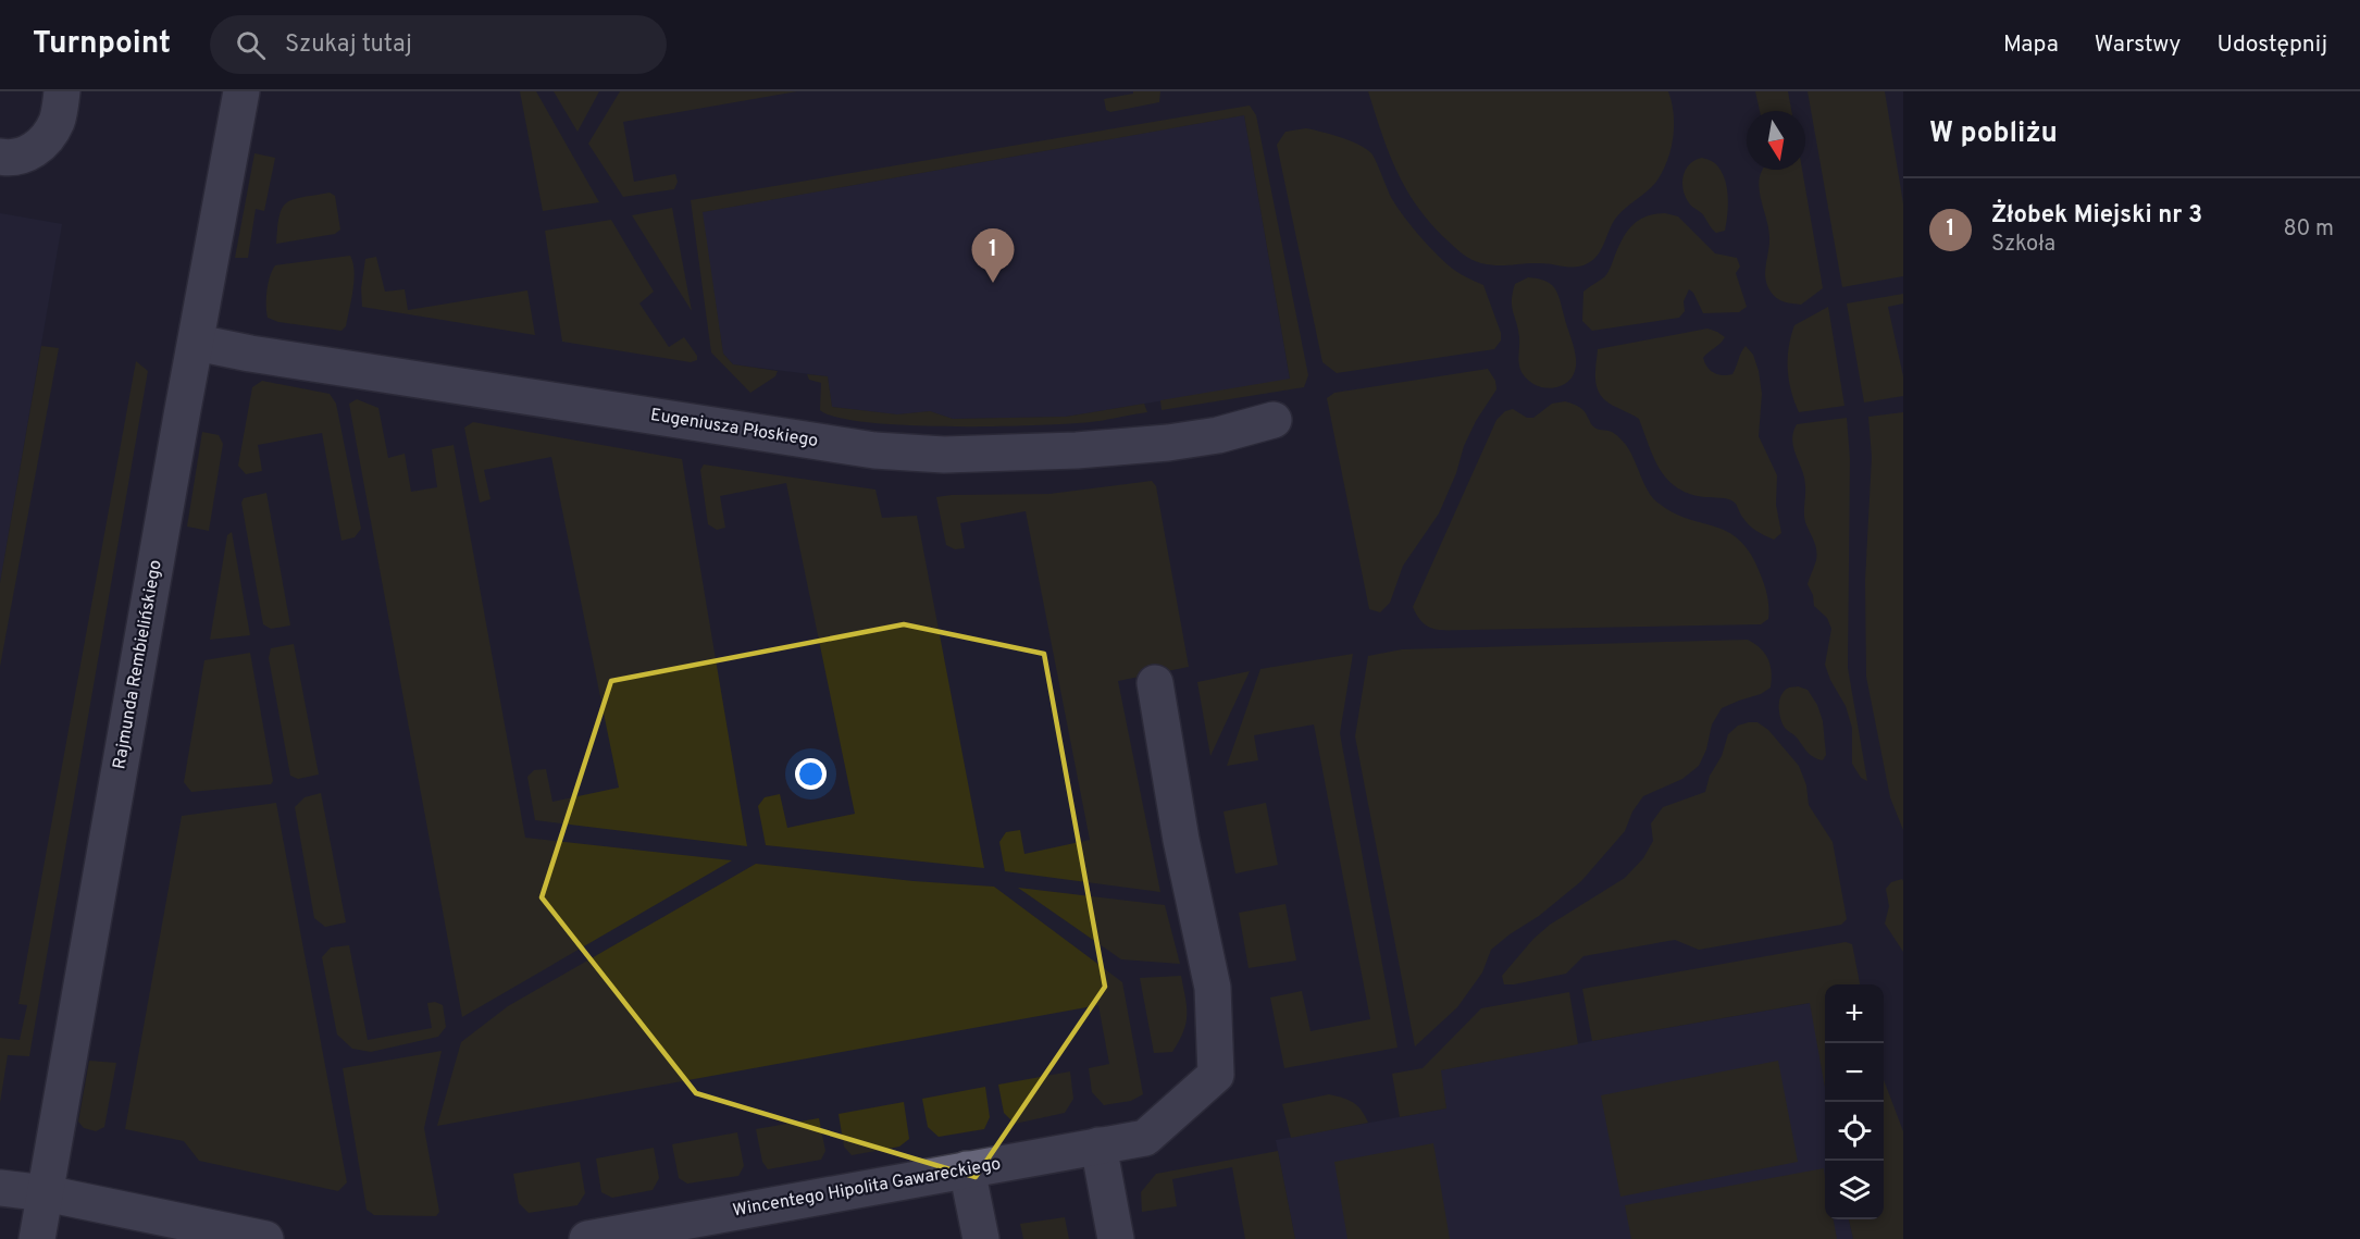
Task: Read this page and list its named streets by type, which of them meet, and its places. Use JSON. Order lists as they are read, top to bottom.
{
  "streets": {
    "street": ["Eugeniusza Płoskiego", "Rajmunda Rembielińskiego", "Wincentego Hipolita Gawareckiego"]
  },
  "crossings": [
    ["Eugeniusza Płoskiego", "Rajmunda Rembielińskiego"]
  ],
  "north": "bottom",
  "page": {
    "header": "Turnpoint",
    "search": "Szukaj tutaj",
    "nav": ["Mapa", "Warstwy", "Udostępnij"],
    "heading": "W pobliżu",
    "list": [
      {
        "mark": "1",
        "name": "Żłobek Miejski nr 3",
        "note": "Szkoła",
        "value": "80 m"
      }
    ],
    "pins": "1",
    "map_buttons": ["+", "−"]
  }
}
